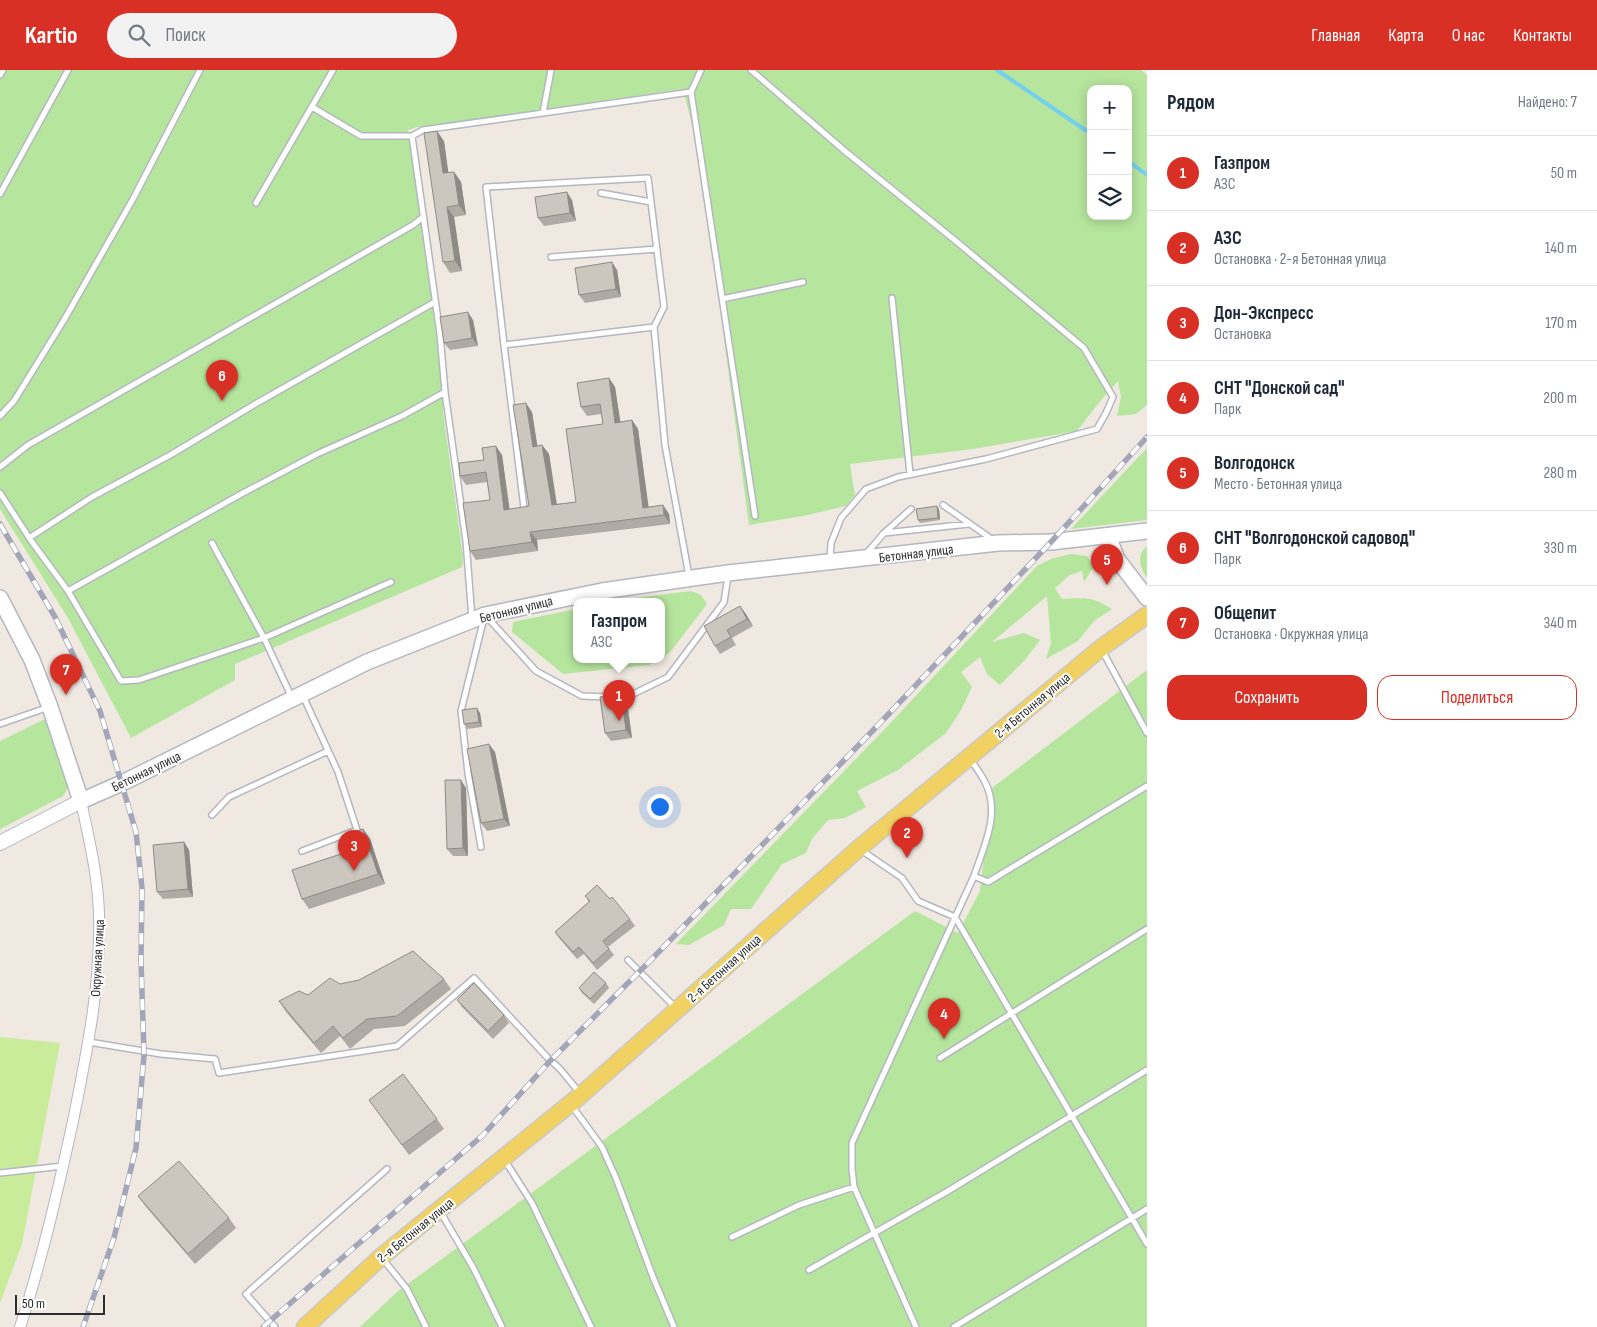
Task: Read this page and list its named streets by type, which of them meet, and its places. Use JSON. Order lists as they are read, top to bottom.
{
  "streets": {
    "main road": ["Бетонная улица", "2-я Бетонная улица", "Окружная улица"]
  },
  "crossings": [
    ["Бетонная улица", "Окружная улица"]
  ],
  "scale_bar": "50 m",
  "page": {
    "header": "Kartio",
    "search": "Поиск",
    "nav": [
      "Главная",
      "Карта",
      "О нас",
      "Контакты"
    ],
    "heading": ["Рядом", "Найдено: 7"],
    "map_buttons": ["+", "−"],
    "list": [
      {
        "mark": "1",
        "name": "Газпром",
        "note": "АЗС",
        "value": "50 m"
      },
      {
        "mark": "2",
        "name": "АЗС",
        "note": "Остановка · 2-я Бетонная улица",
        "value": "140 m"
      },
      {
        "mark": "3",
        "name": "Дон-Экспресс",
        "note": "Остановка",
        "value": "170 m"
      },
      {
        "mark": "4",
        "name": "СНТ \"Донской сад\"",
        "note": "Парк",
        "value": "200 m"
      },
      {
        "mark": "5",
        "name": "Волгодонск",
        "note": "Место · Бетонная улица",
        "value": "280 m"
      },
      {
        "mark": "6",
        "name": "СНТ \"Волгодонской садовод\"",
        "note": "Парк",
        "value": "330 m"
      },
      {
        "mark": "7",
        "name": "Общепит",
        "note": "Остановка · Окружная улица",
        "value": "340 m"
      }
    ],
    "pins": [
      "6",
      "5",
      "7",
      "1",
      "2",
      "3",
      "4"
    ],
    "popup": ["Газпром", "АЗС"],
    "buttons": ["Сохранить", "Поделиться"],
    "scale": "50 m"
  }
}
